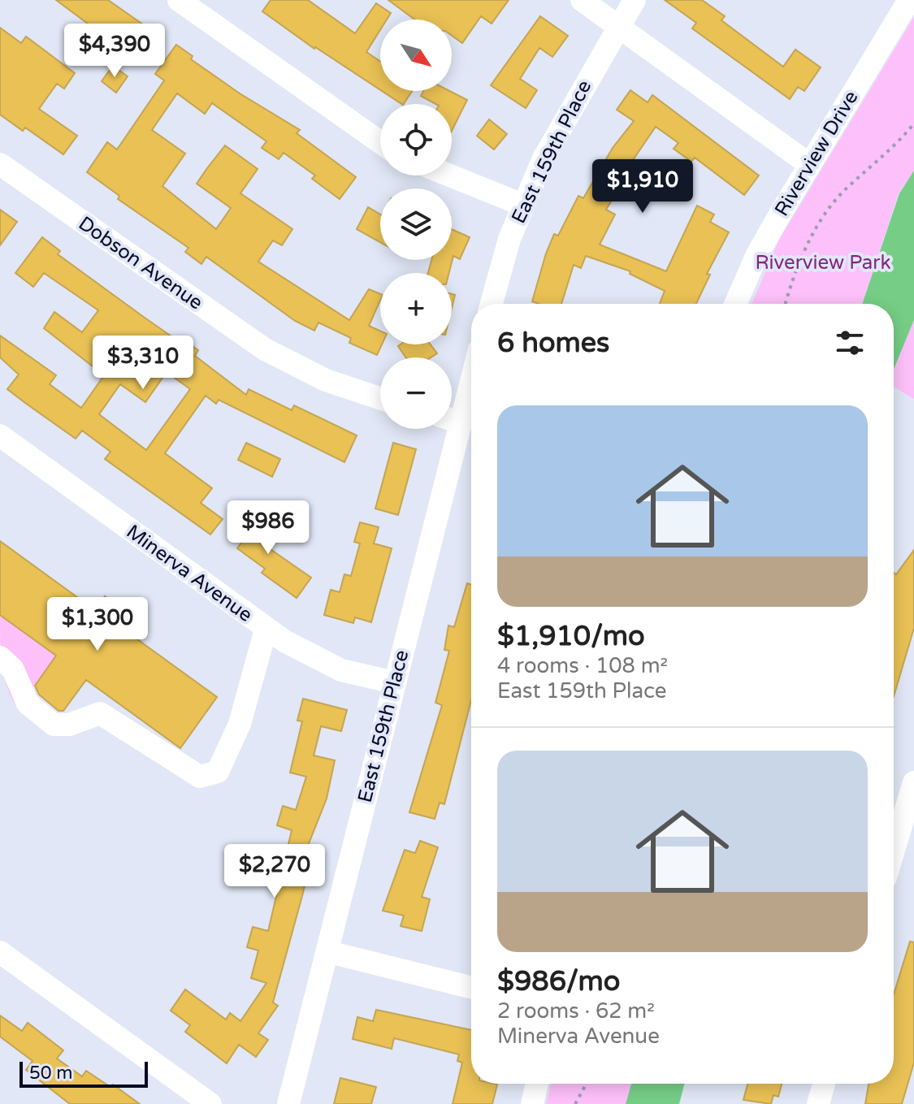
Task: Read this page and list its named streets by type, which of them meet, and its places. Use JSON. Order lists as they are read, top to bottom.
{
  "streets": {
    "street": [
      "East 159th Place",
      "Riverview Drive",
      "Dobson Avenue",
      "Minerva Avenue"
    ]
  },
  "crossings": [
    ["East 159th Place", "Minerva Avenue"]
  ],
  "parks": ["Riverview Park"],
  "scale_bar": "50 m",
  "north": "bottom right",
  "page": {
    "map_buttons": ["+", "−"],
    "price": [
      "$4,390",
      "$1,910",
      "$3,310",
      "$986",
      "$1,300",
      "$2,270"
    ],
    "heading": "6 homes",
    "list": [
      {
        "name": "$1,910/mo",
        "note": "4 rooms · 108 m² · East 159th Place"
      },
      {
        "name": "$986/mo",
        "note": "2 rooms · 62 m² · Minerva Avenue"
      }
    ],
    "scale": "50 m"
  }
}
